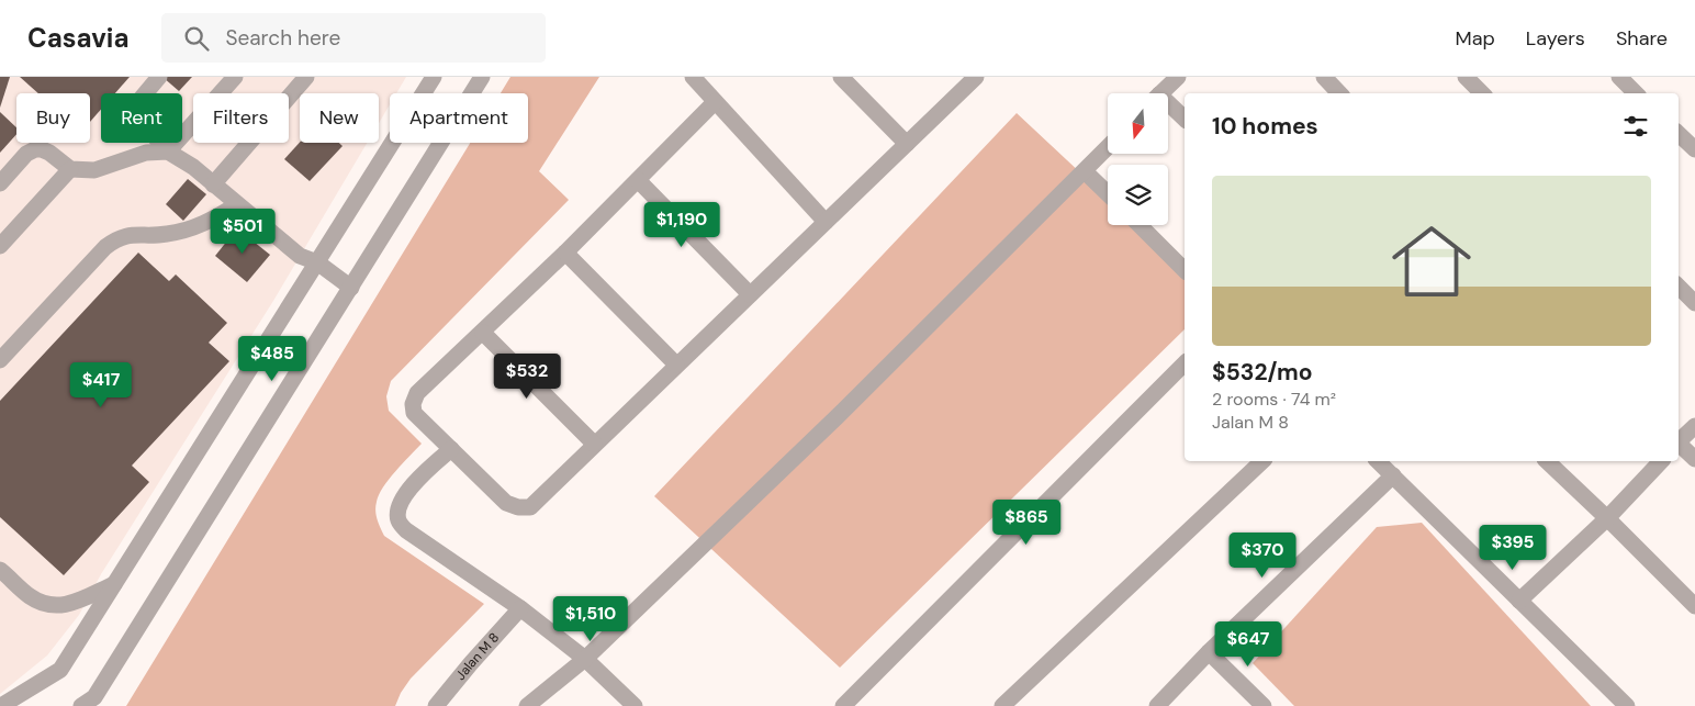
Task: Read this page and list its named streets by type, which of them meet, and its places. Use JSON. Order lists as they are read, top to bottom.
{
  "streets": {
    "street": ["Jalan M 8"]
  },
  "north": "bottom",
  "page": {
    "header": "Casavia",
    "search": "Search here",
    "nav": ["Map", "Layers", "Share"],
    "chip": [
      "Buy",
      "Rent",
      "Filters",
      "New",
      "Apartment"
    ],
    "heading": "10 homes",
    "list": [
      {
        "name": "$532/mo",
        "note": "2 rooms · 74 m² · Jalan M 8"
      }
    ],
    "price": [
      "$1,190",
      "$501",
      "$485",
      "$532",
      "$417",
      "$865",
      "$395",
      "$370",
      "$1,510",
      "$647"
    ]
  }
}
